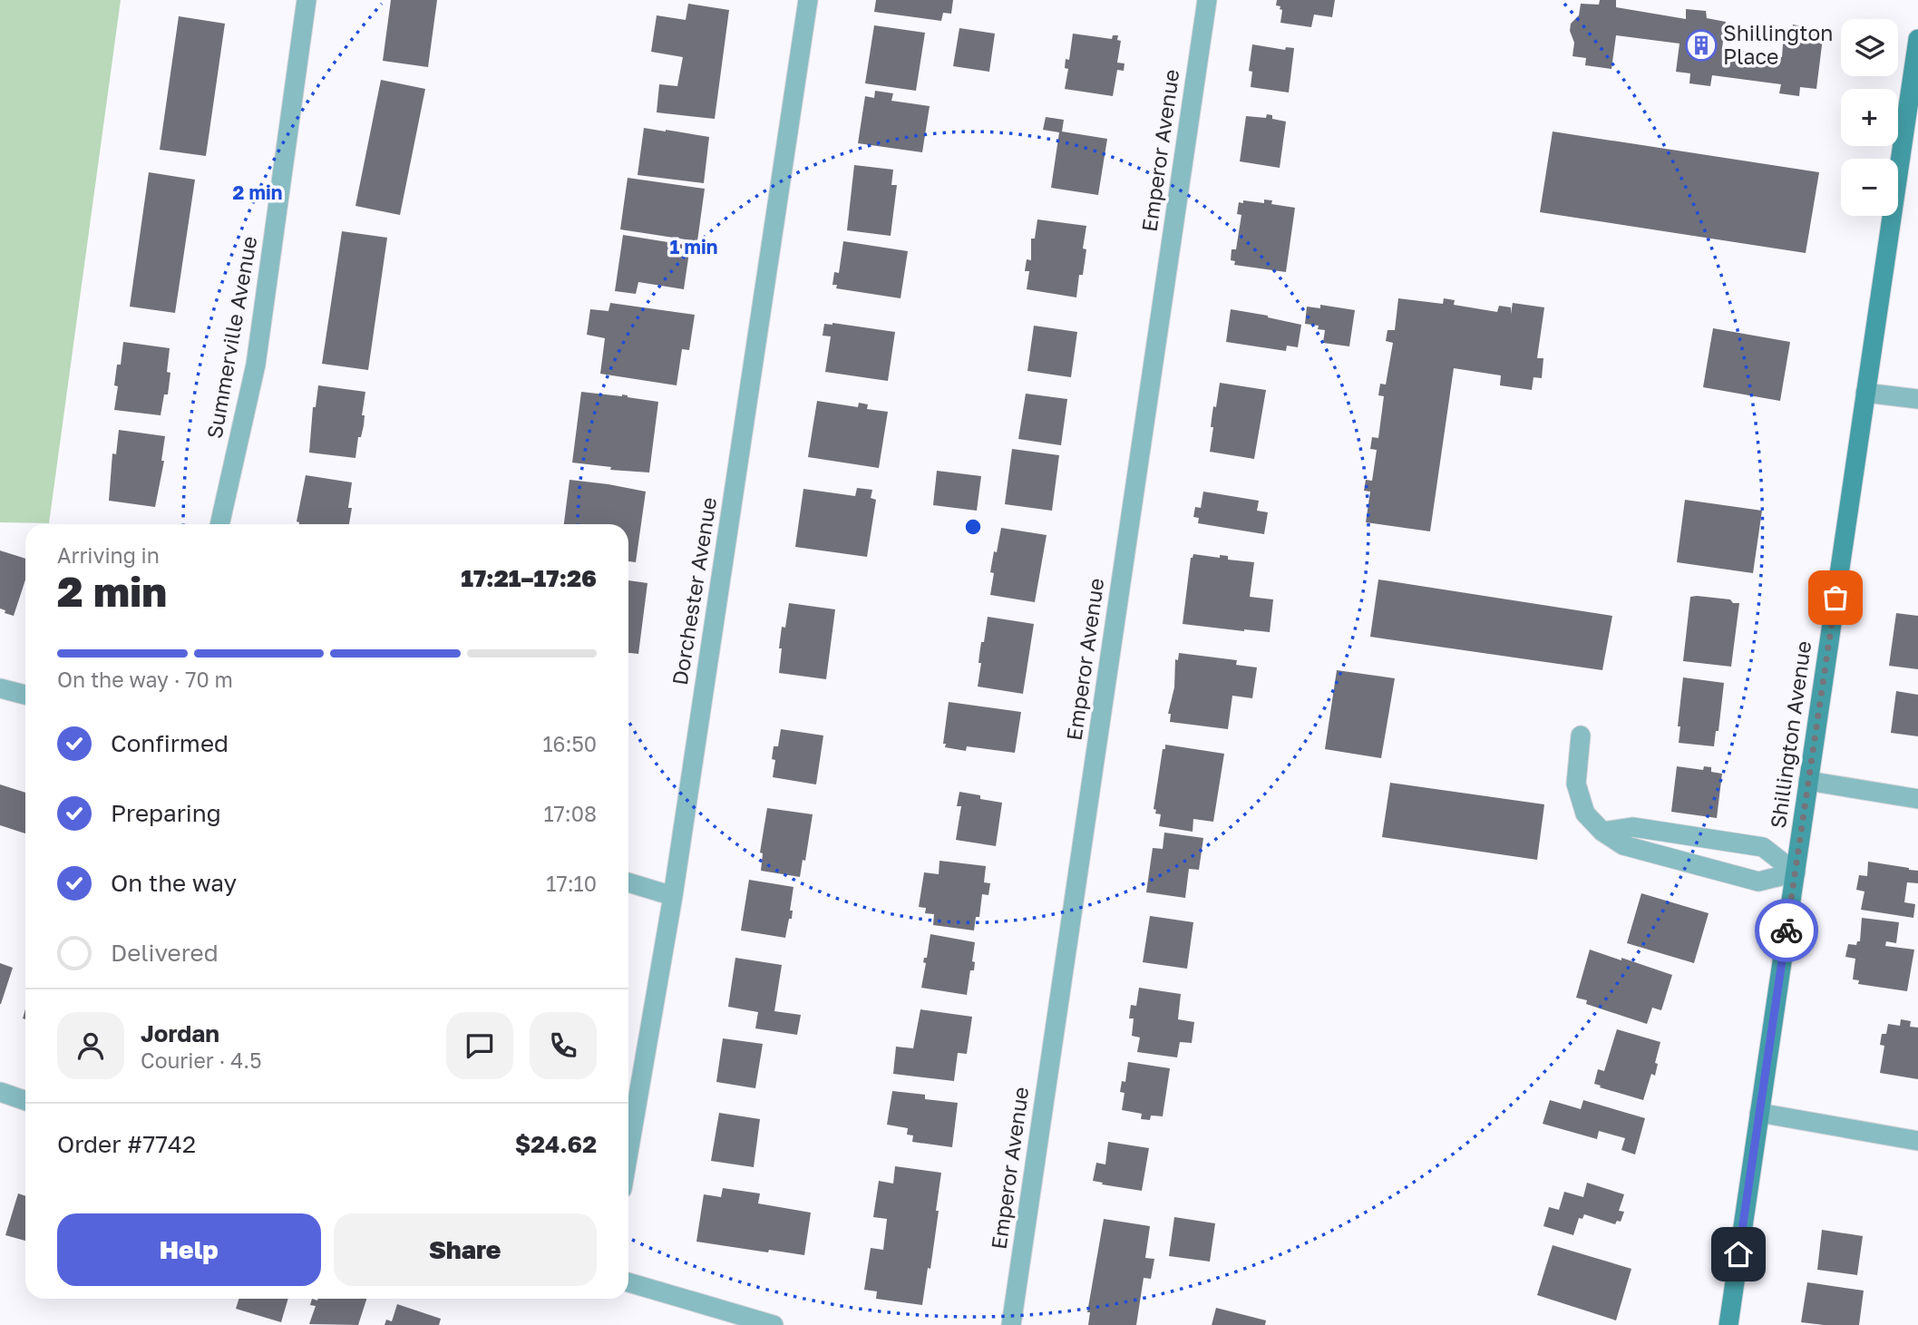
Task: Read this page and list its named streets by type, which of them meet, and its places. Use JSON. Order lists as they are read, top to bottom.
{
  "streets": {
    "street": [
      "Emperor Avenue",
      "Summerville Avenue",
      "Dorchester Avenue",
      "Shillington Avenue"
    ]
  },
  "places": {
    "building": ["Shillington Place"]
  },
  "page": {
    "map_buttons": ["+", "−"],
    "heading": ["2 min", "Arriving in", "17:21–17:26"],
    "panel": [
      "Jordan",
      "Courier · 4.5",
      "Order #7742",
      "$24.62"
    ],
    "bar": "On the way · 70 m",
    "list": [
      ["Confirmed", "16:50"],
      ["Preparing", "17:08"],
      ["On the way", "17:10"],
      "Delivered"
    ],
    "buttons": ["Help", "Share"]
  },
  "rings": ["2 min", "1 min"]
}
